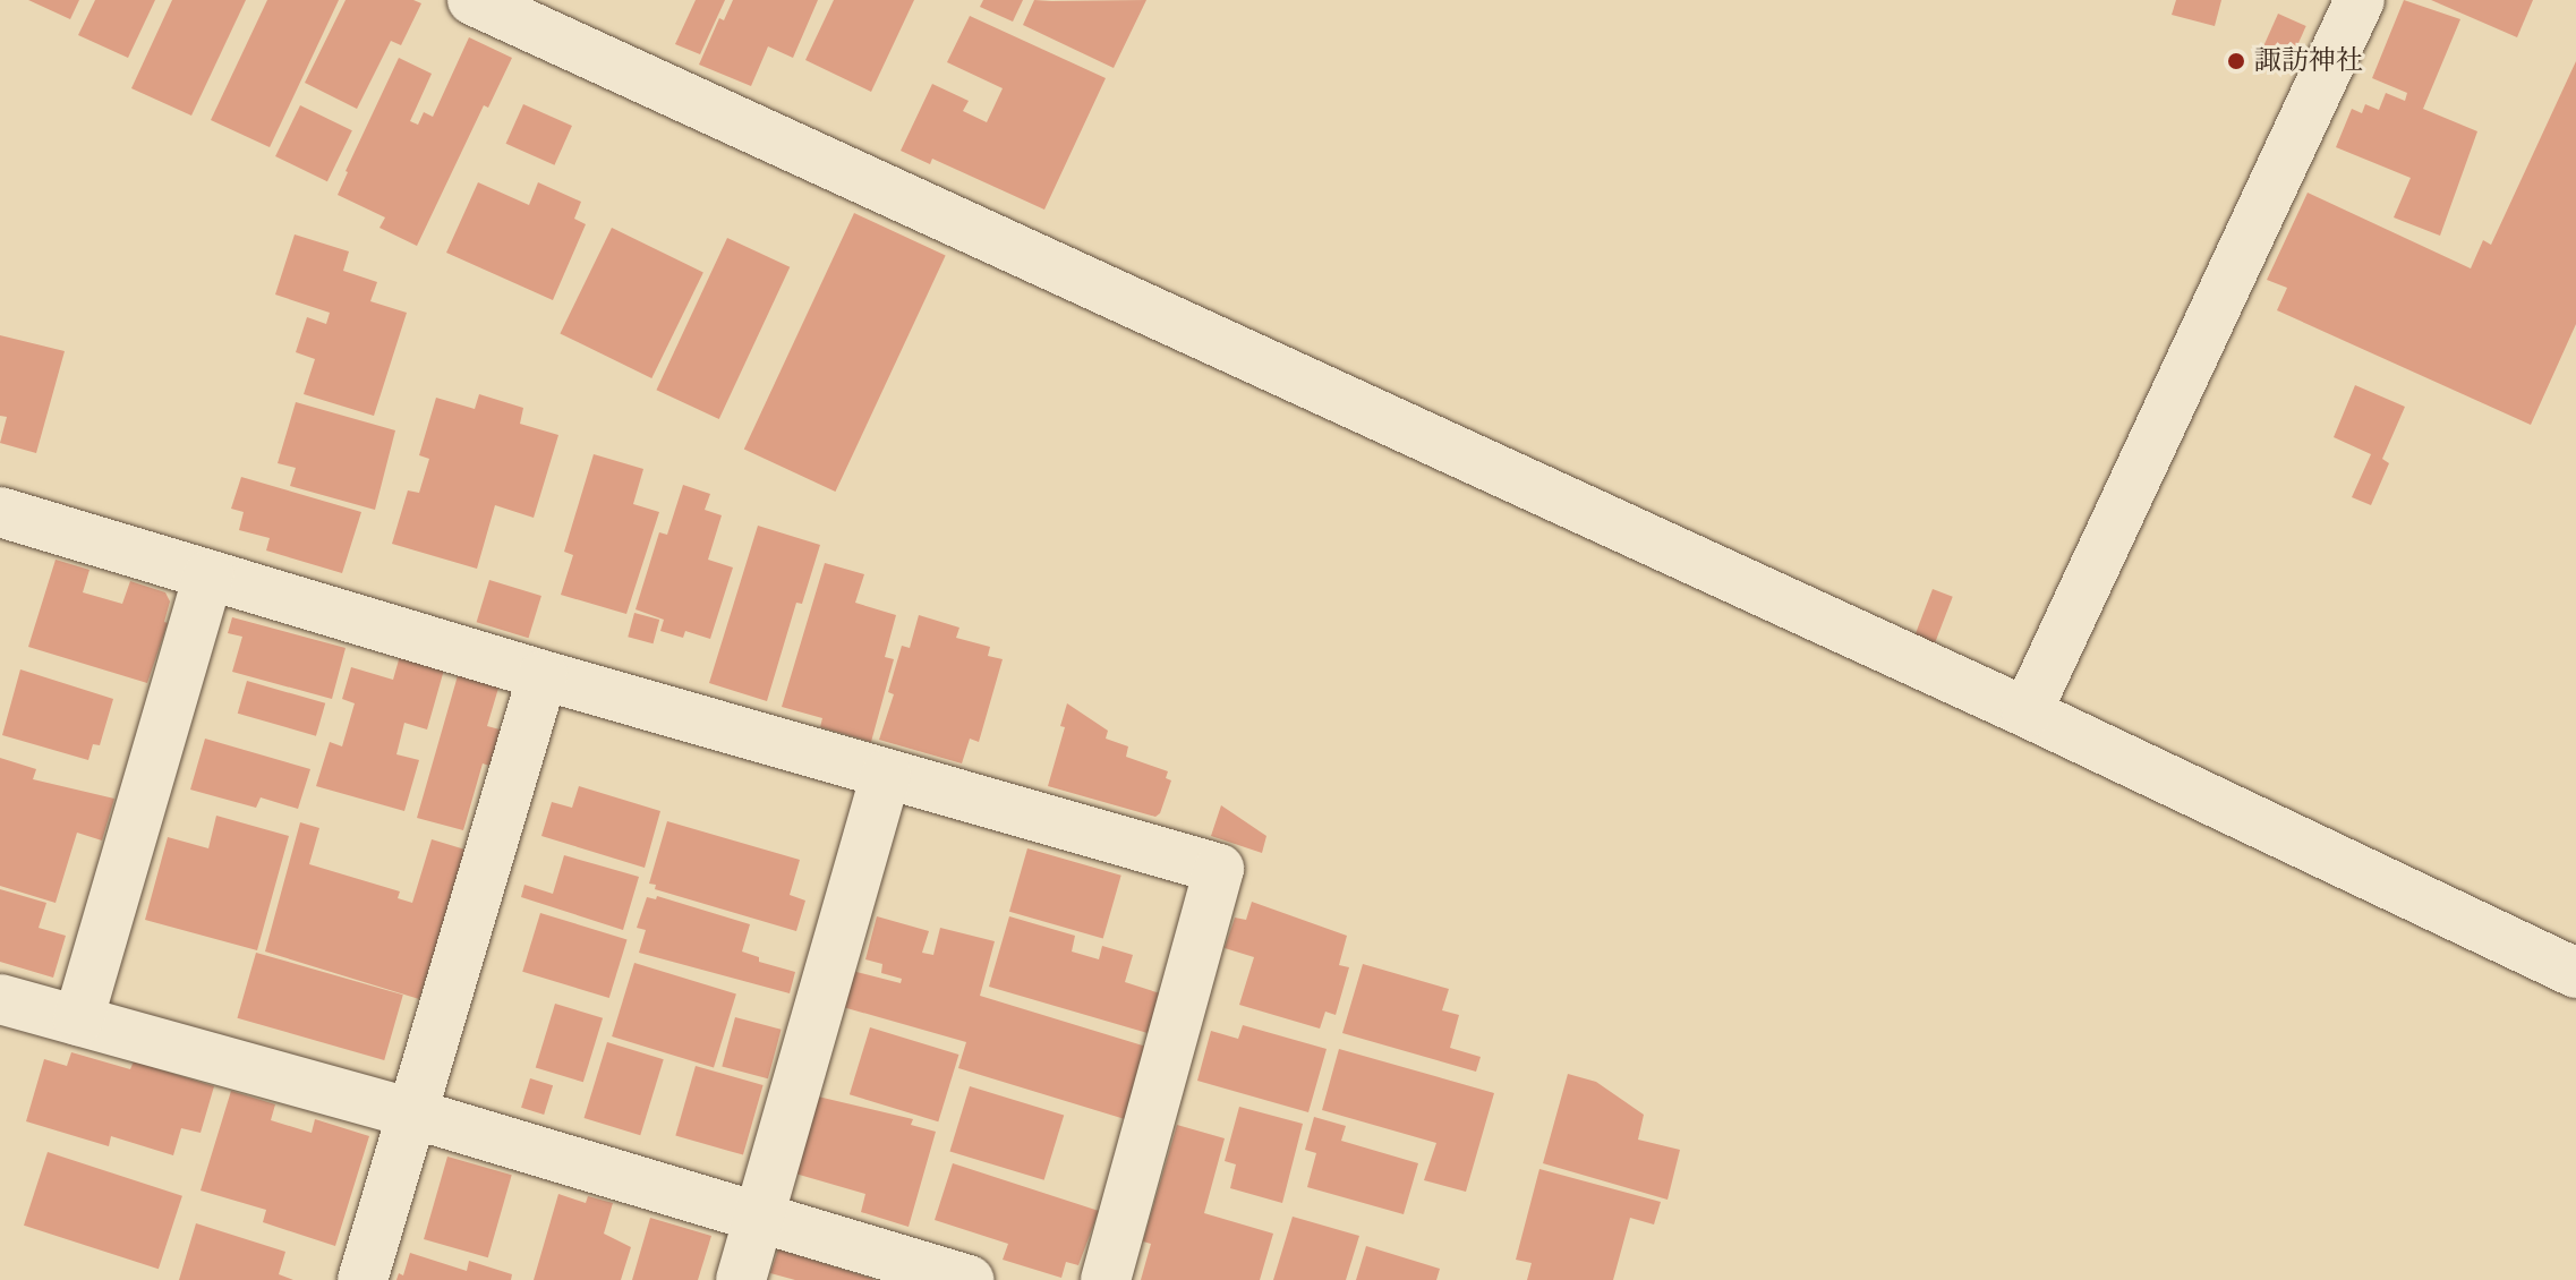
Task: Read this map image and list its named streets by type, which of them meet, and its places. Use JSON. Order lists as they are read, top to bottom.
{
  "places": ["諏訪神社"]
}
